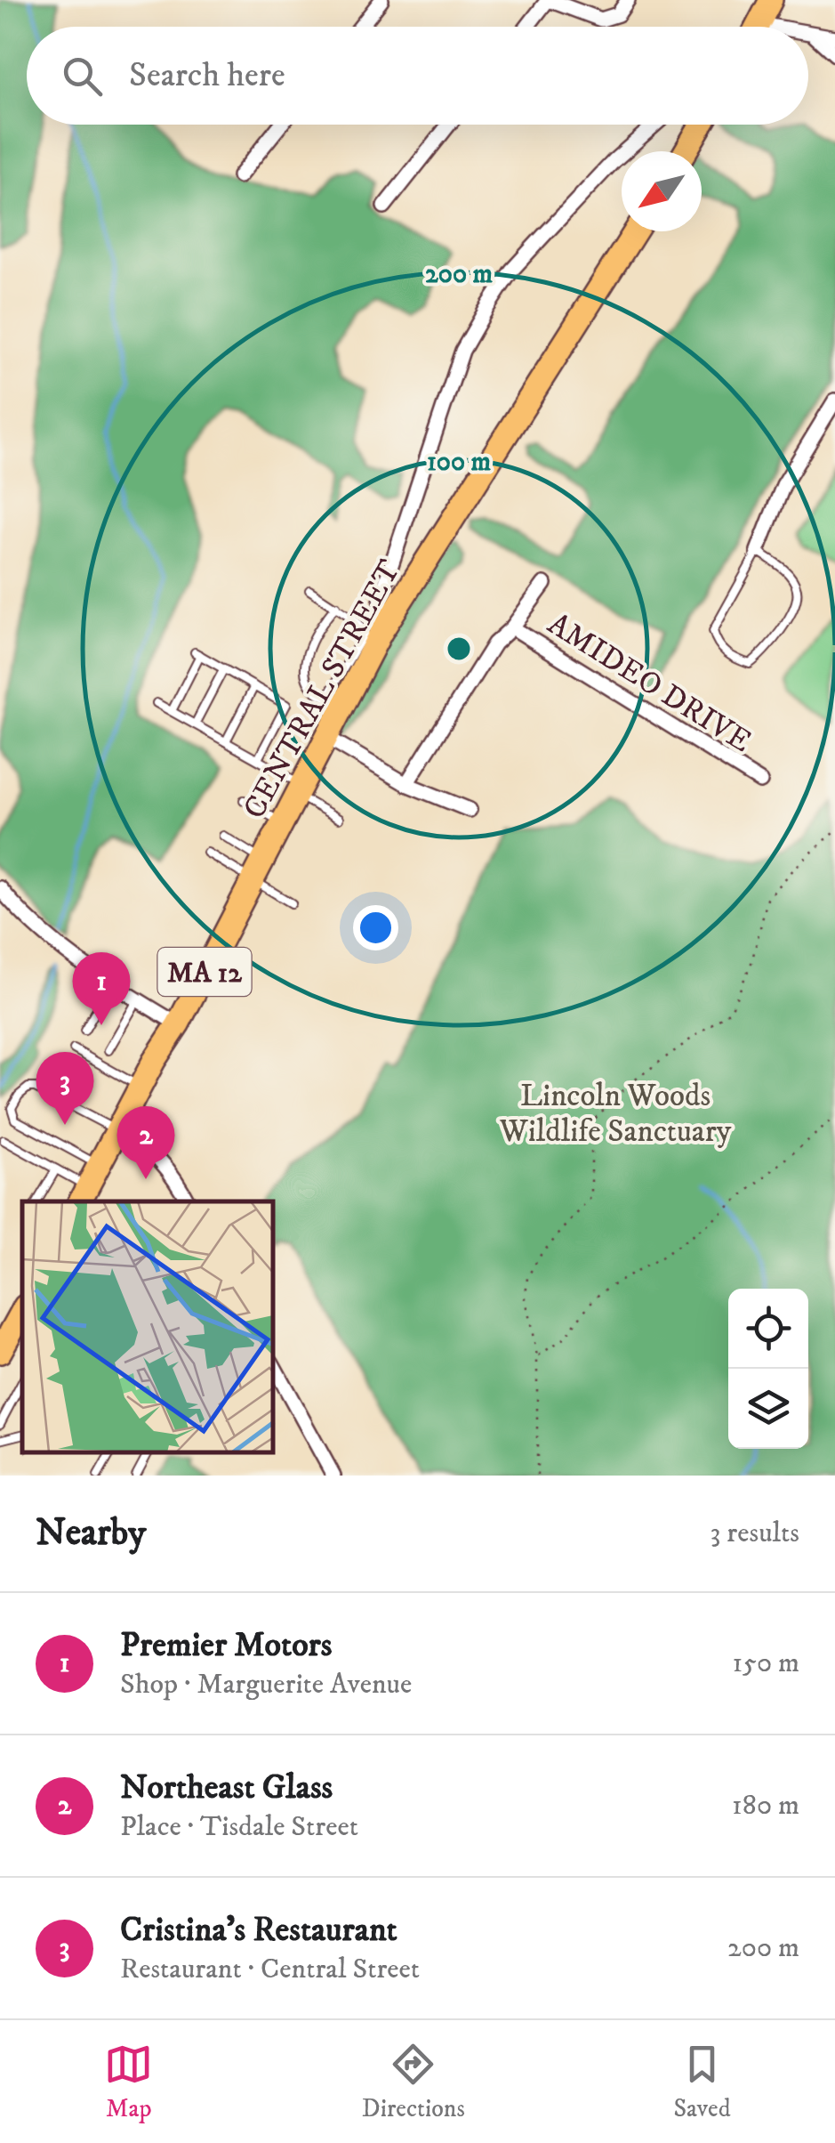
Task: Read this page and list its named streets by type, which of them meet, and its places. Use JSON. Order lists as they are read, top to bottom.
{
  "streets": {
    "main road": ["CENTRAL STREET", "MA 12"],
    "street": ["AMIDEO DRIVE"]
  },
  "parks": ["Lincoln Woods Wildlife Sanctuary"],
  "north": "bottom left",
  "page": {
    "search": "Search here",
    "pins": ["1", "3", "2"],
    "heading": ["Nearby", "3 results"],
    "list": [
      {
        "mark": "1",
        "name": "Premier Motors",
        "note": "Shop · Marguerite Avenue",
        "value": "150 m"
      },
      {
        "mark": "2",
        "name": "Northeast Glass",
        "note": "Place · Tisdale Street",
        "value": "180 m"
      },
      {
        "mark": "3",
        "name": "Cristina's Restaurant",
        "note": "Restaurant · Central Street",
        "value": "200 m"
      }
    ],
    "nav": ["Map", "Directions", "Saved"]
  },
  "rings": ["200 m", "100 m"]
}
